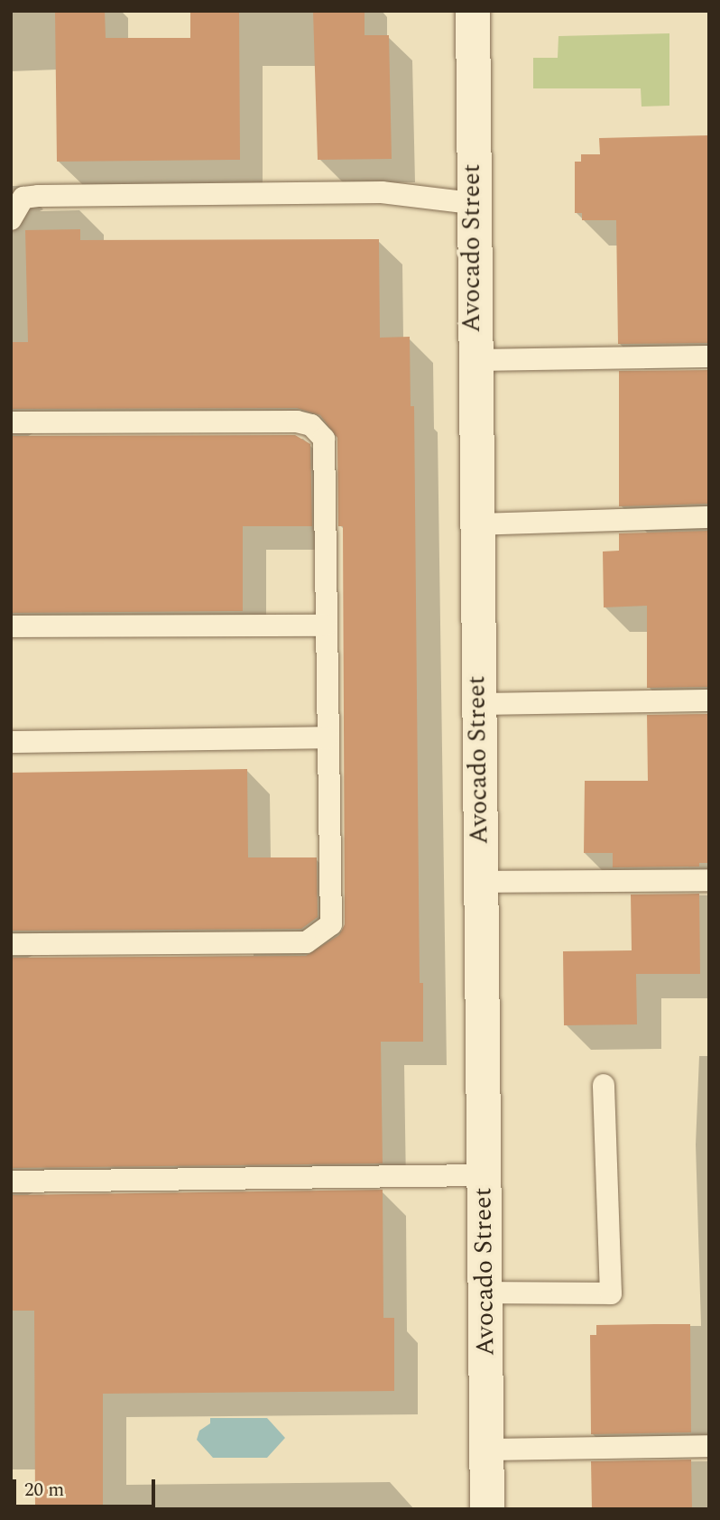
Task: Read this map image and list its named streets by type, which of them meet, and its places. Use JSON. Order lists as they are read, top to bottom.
{
  "streets": {
    "street": ["Avocado Street"]
  },
  "scale_bar": "20 m"
}
